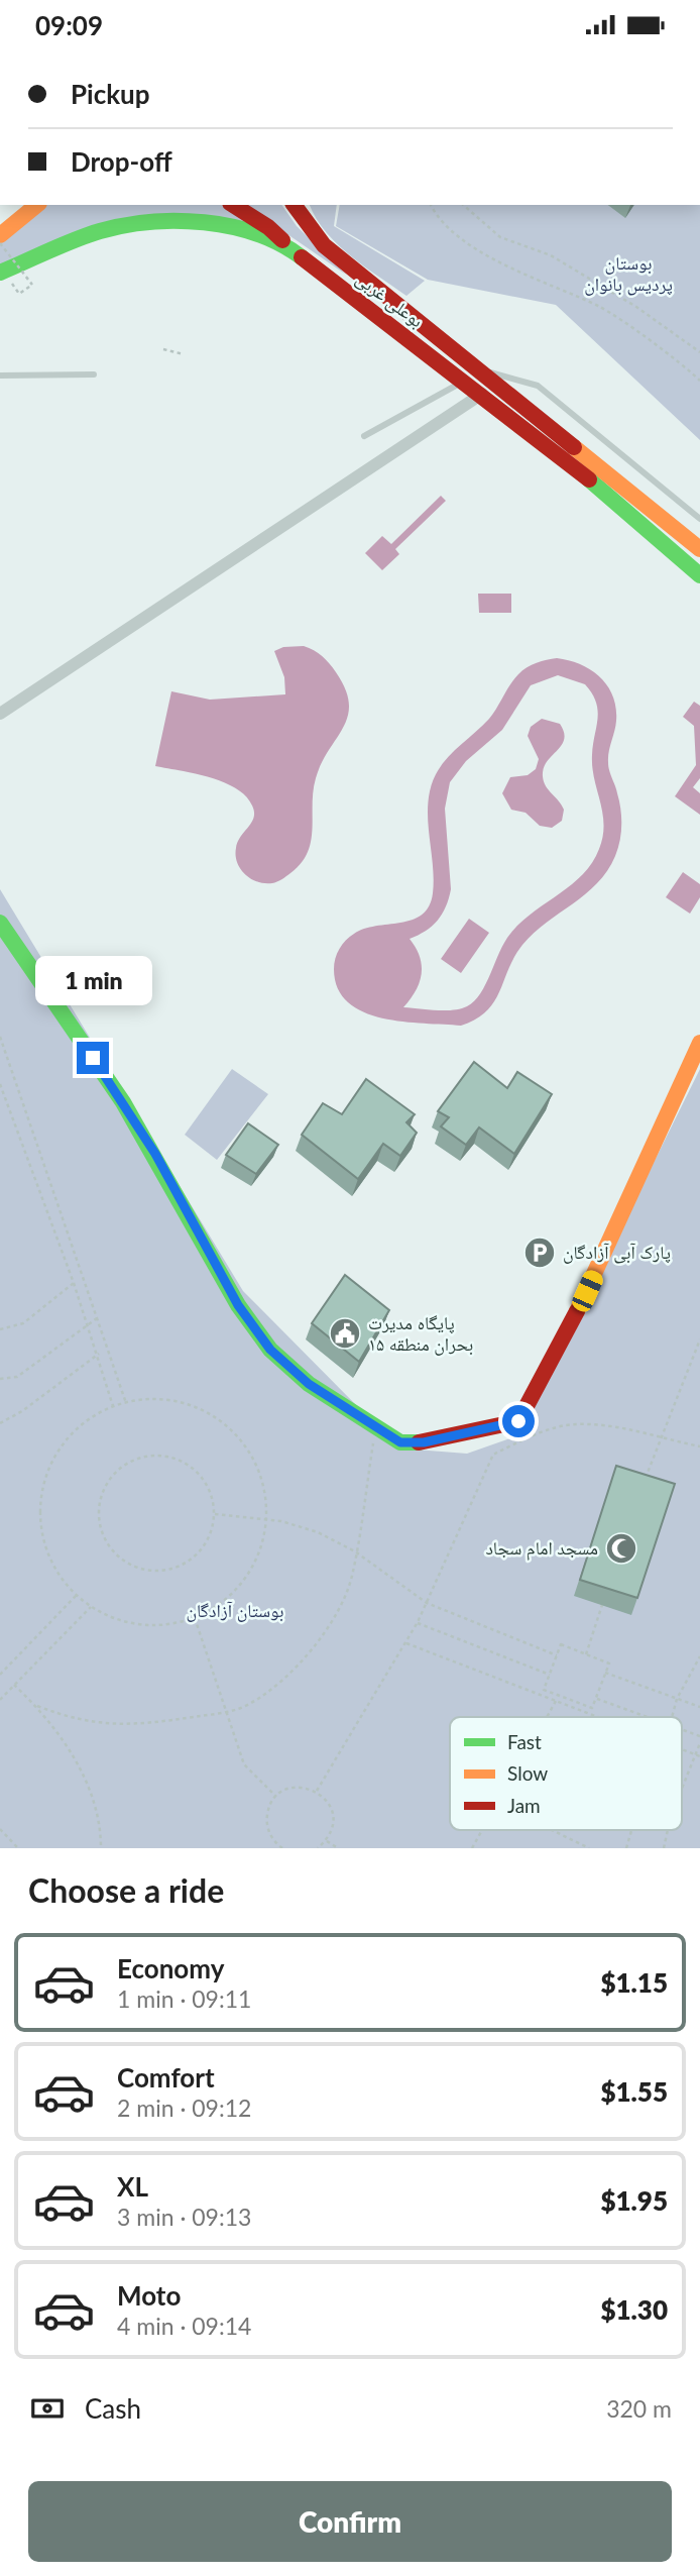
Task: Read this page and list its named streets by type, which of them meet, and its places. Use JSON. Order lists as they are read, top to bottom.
{
  "streets": {
    "main road": ["بوعلی غربی"]
  },
  "parks": ["بوستان پردیس بانوان", "بوستان آزادگان"],
  "places": {
    "parking": ["پارک آبی آزادگان"],
    "public building": ["پایگاه مدیرت بحران منطقه ۱۵"],
    "mosque": ["مسجد امام سجاد"]
  },
  "legend": ["Fast", "Slow", "Jam"],
  "page": {
    "status": "09:09",
    "banner": ["Pickup", "Drop-off"],
    "bubble": "1 min",
    "heading": "Choose a ride",
    "list": [
      {
        "name": "Economy",
        "note": "1 min · 09:11",
        "value": "$1.15"
      },
      {
        "name": "Comfort",
        "note": "2 min · 09:12",
        "value": "$1.55"
      },
      {
        "name": "XL",
        "note": "3 min · 09:13",
        "value": "$1.95"
      },
      {
        "name": "Moto",
        "note": "4 min · 09:14",
        "value": "$1.30"
      }
    ],
    "pay": ["Cash", "320 m"],
    "buttons": "Confirm"
  }
}
